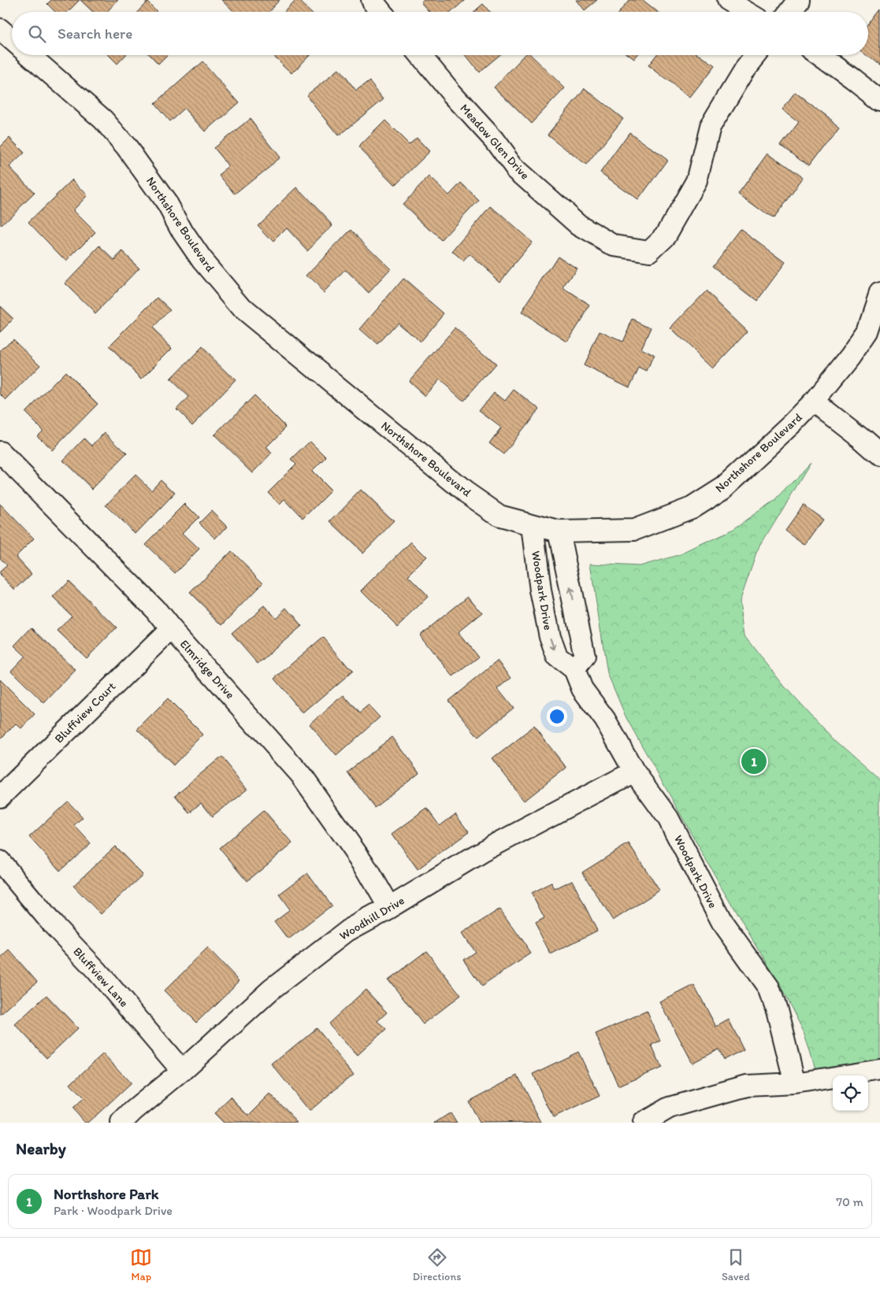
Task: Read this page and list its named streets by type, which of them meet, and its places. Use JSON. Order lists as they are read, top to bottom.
{
  "streets": {
    "street": [
      "Meadow Glen Drive",
      "Northshore Boulevard",
      "Woodpark Drive",
      "Elmridge Drive",
      "Bluffview Court",
      "Woodhill Drive",
      "Bluffview Lane"
    ]
  },
  "crossings": [
    ["Northshore Boulevard", "Woodpark Drive"],
    ["Woodpark Drive", "Woodhill Drive"],
    ["Elmridge Drive", "Bluffview Court"],
    ["Elmridge Drive", "Woodhill Drive"],
    ["Woodhill Drive", "Bluffview Lane"]
  ],
  "page": {
    "search": "Search here",
    "pins": "1",
    "heading": "Nearby",
    "list": [
      {
        "mark": "1",
        "name": "Northshore Park",
        "note": "Park · Woodpark Drive",
        "value": "70 m"
      }
    ],
    "nav": ["Map", "Directions", "Saved"]
  }
}
